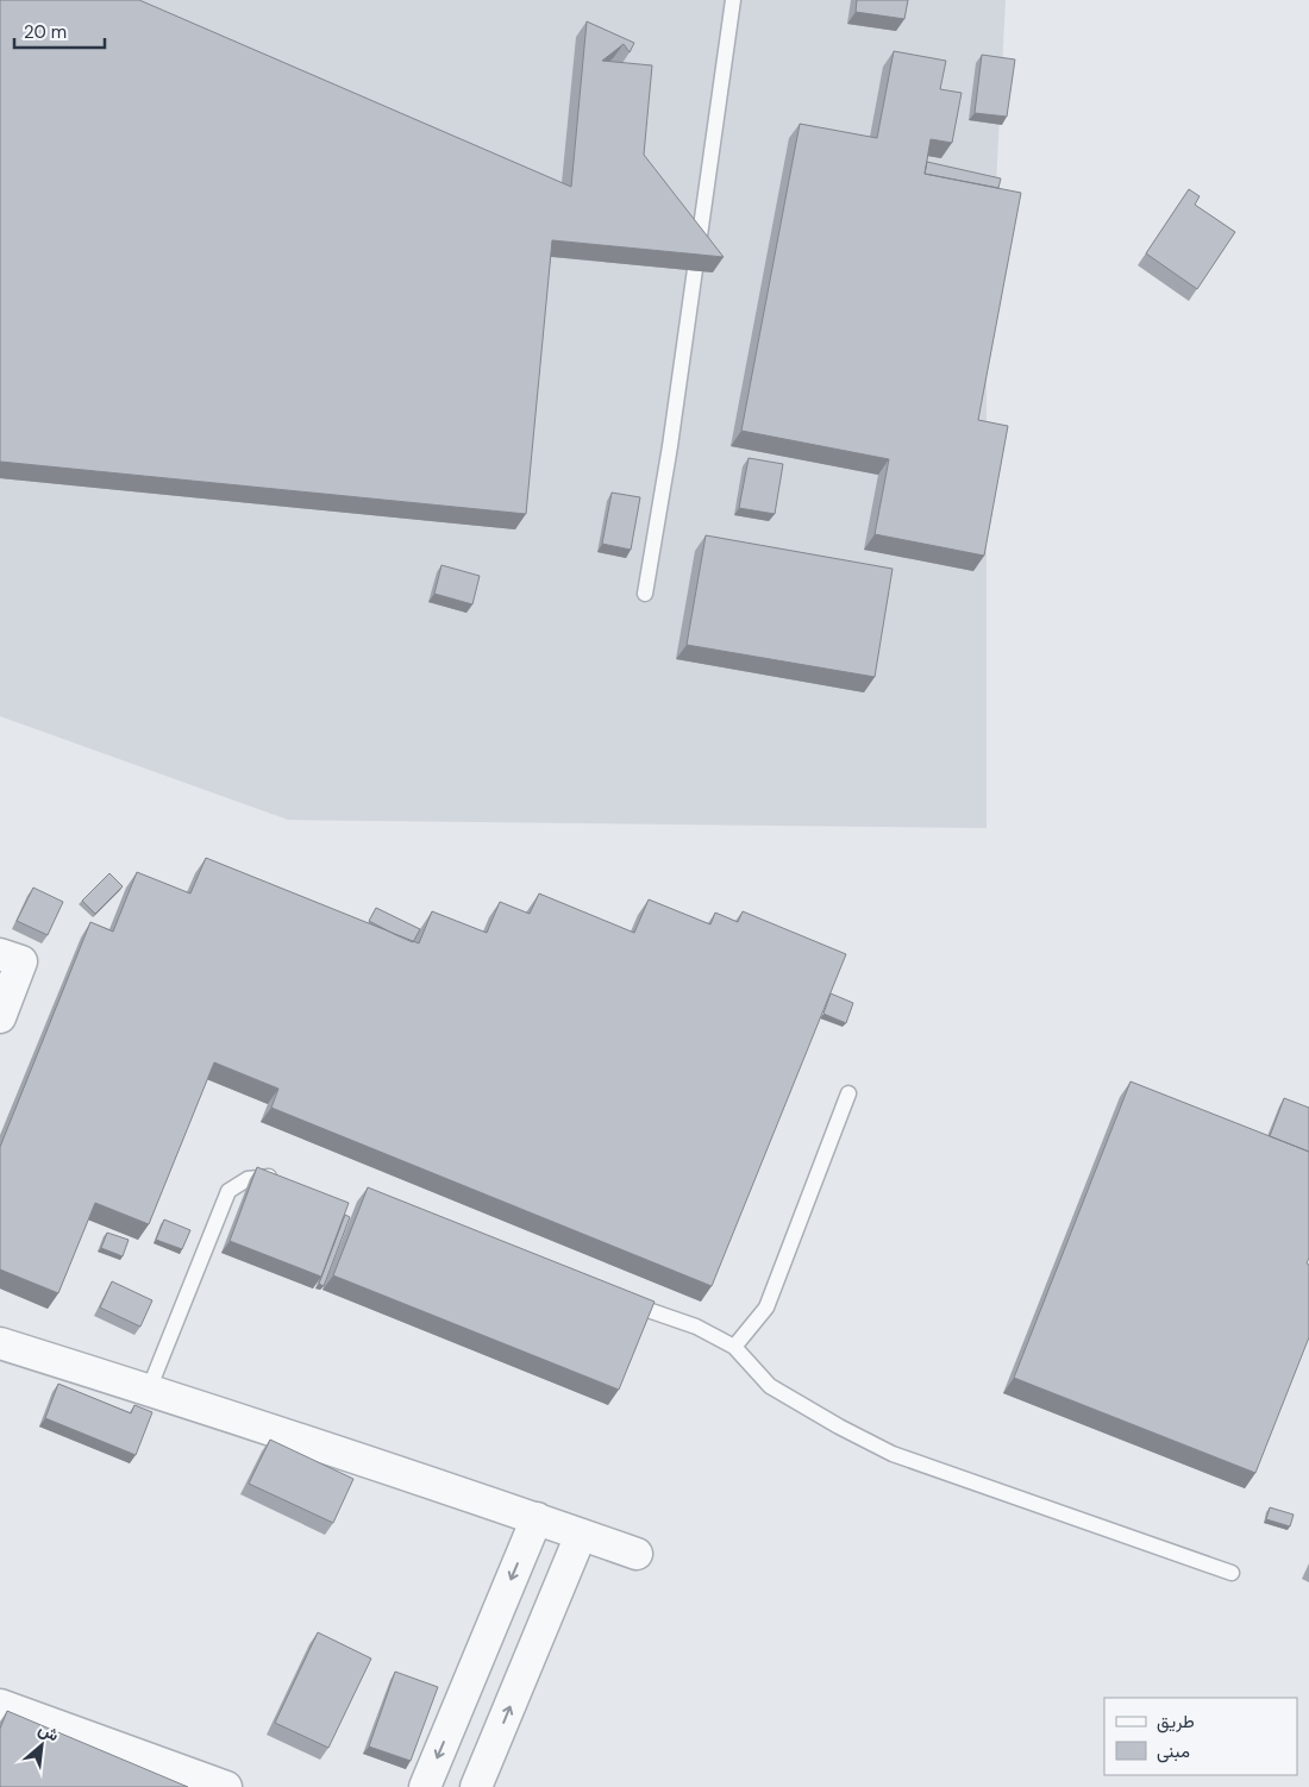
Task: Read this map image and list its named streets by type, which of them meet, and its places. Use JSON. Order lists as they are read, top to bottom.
{
  "legend": ["طريق", "مبنى"],
  "scale_bar": "20 m",
  "north": "top right"
}
